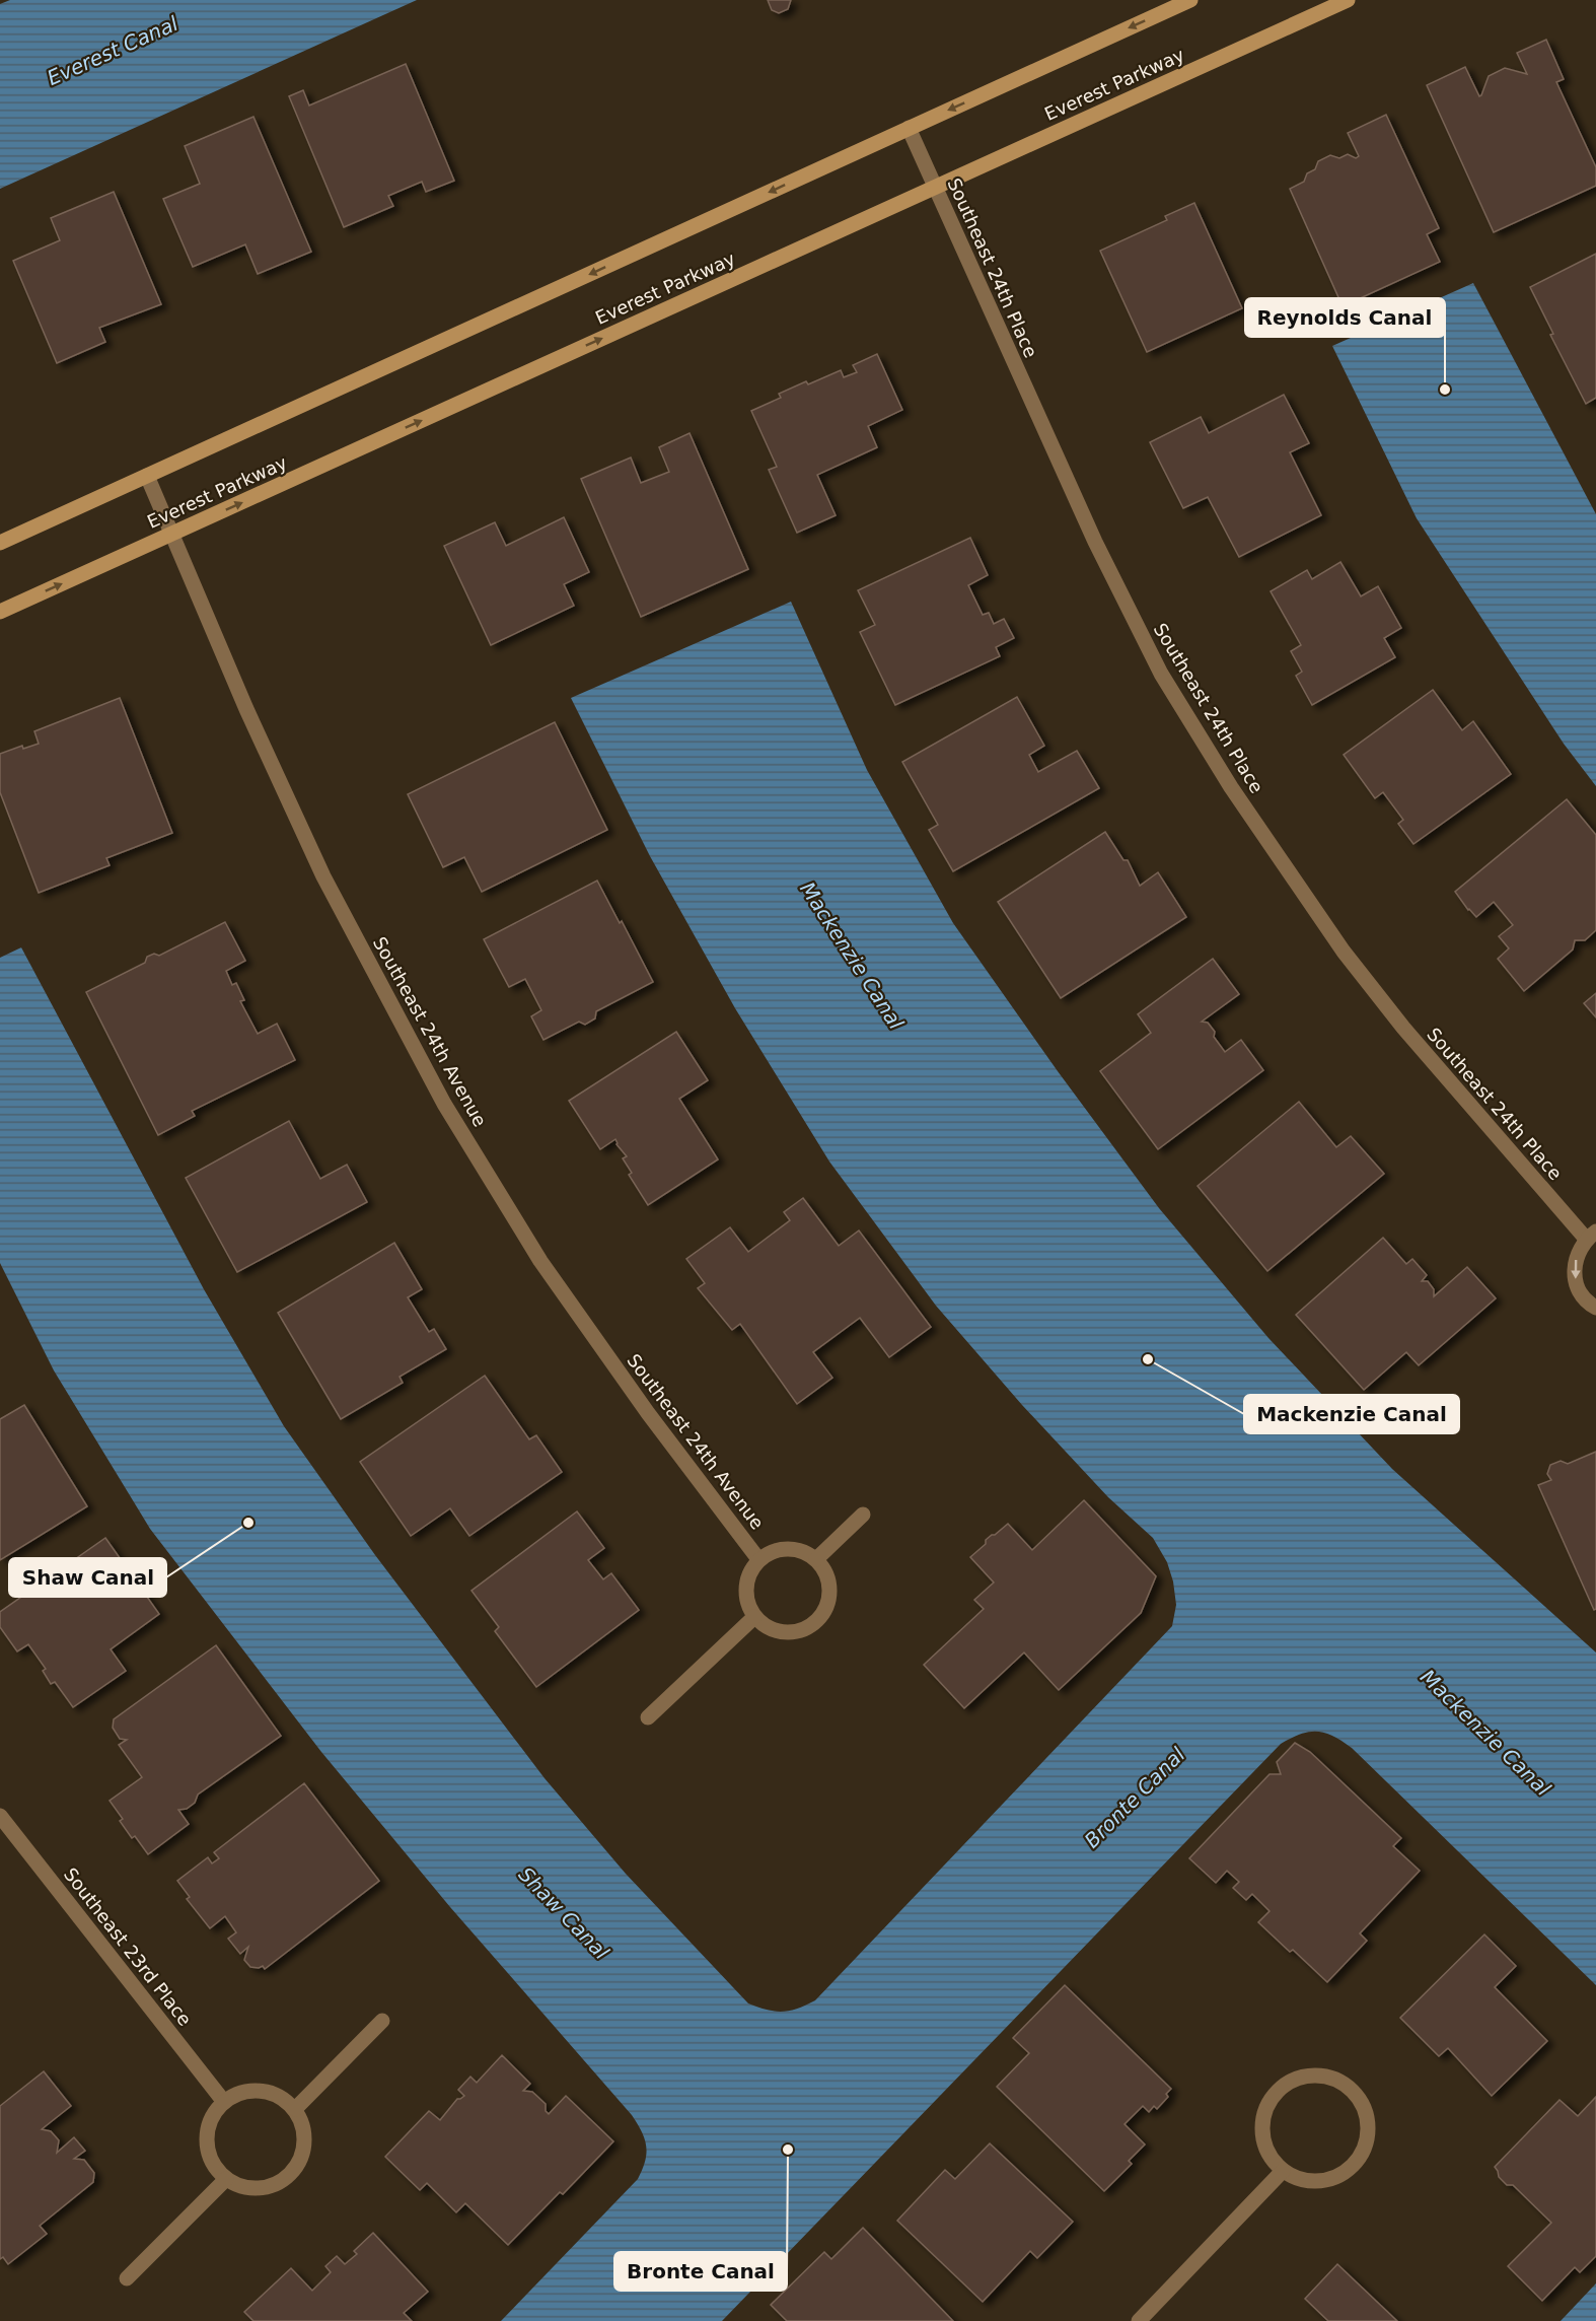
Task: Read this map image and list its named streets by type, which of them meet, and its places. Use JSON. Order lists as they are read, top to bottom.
{
  "streets": {
    "street": [
      "Everest Parkway",
      "Southeast 24th Place",
      "Southeast 24th Avenue",
      "Southeast 23rd Place"
    ]
  },
  "crossings": [
    ["Everest Parkway", "Southeast 24th Place"],
    ["Everest Parkway", "Southeast 24th Avenue"]
  ],
  "water": [
    "Everest Canal",
    "Mackenzie Canal",
    "Bronte Canal",
    "Shaw Canal"
  ],
  "places": [
    "Reynolds Canal",
    "Mackenzie Canal",
    "Shaw Canal",
    "Bronte Canal"
  ]
}
